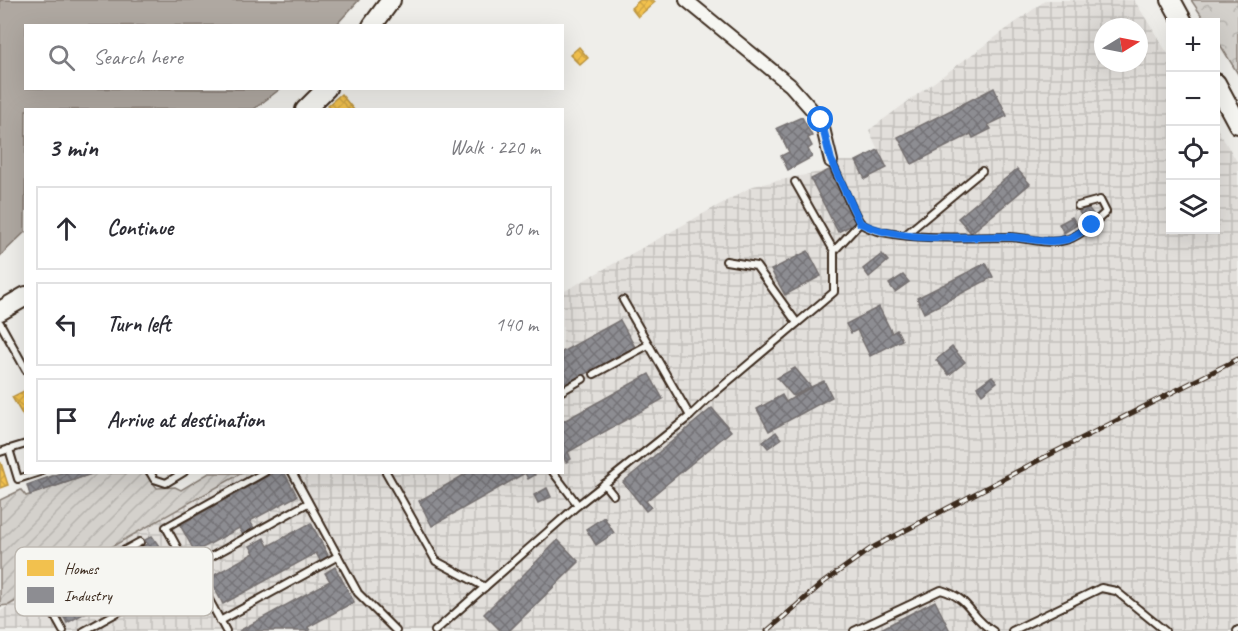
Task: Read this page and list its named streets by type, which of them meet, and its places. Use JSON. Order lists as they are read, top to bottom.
{
  "legend": ["Homes", "Industry"],
  "north": "right",
  "page": {
    "map_buttons": ["+", "−"],
    "search": "Search here",
    "heading": ["3 min", "Walk · 220 m"],
    "list": [
      ["Continue", "80 m"],
      ["Turn left", "140 m"],
      "Arrive at destination"
    ]
  }
}
